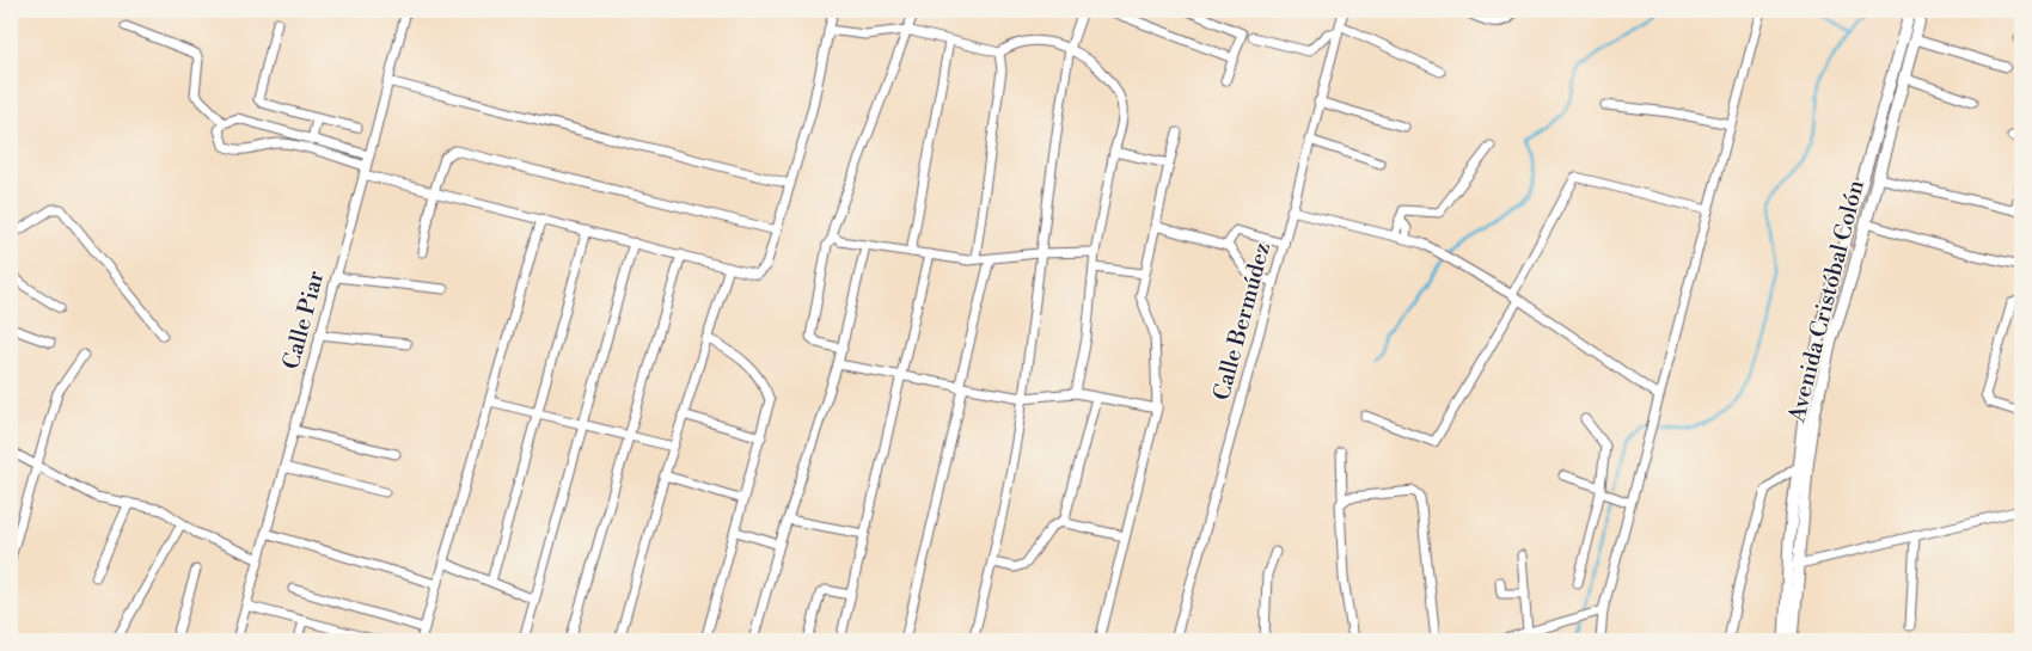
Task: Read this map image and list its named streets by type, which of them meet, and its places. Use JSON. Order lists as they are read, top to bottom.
{
  "streets": {
    "street": ["Avenida Cristóbal Colón", "Calle Piar", "Calle Bermúdez"]
  }
}
